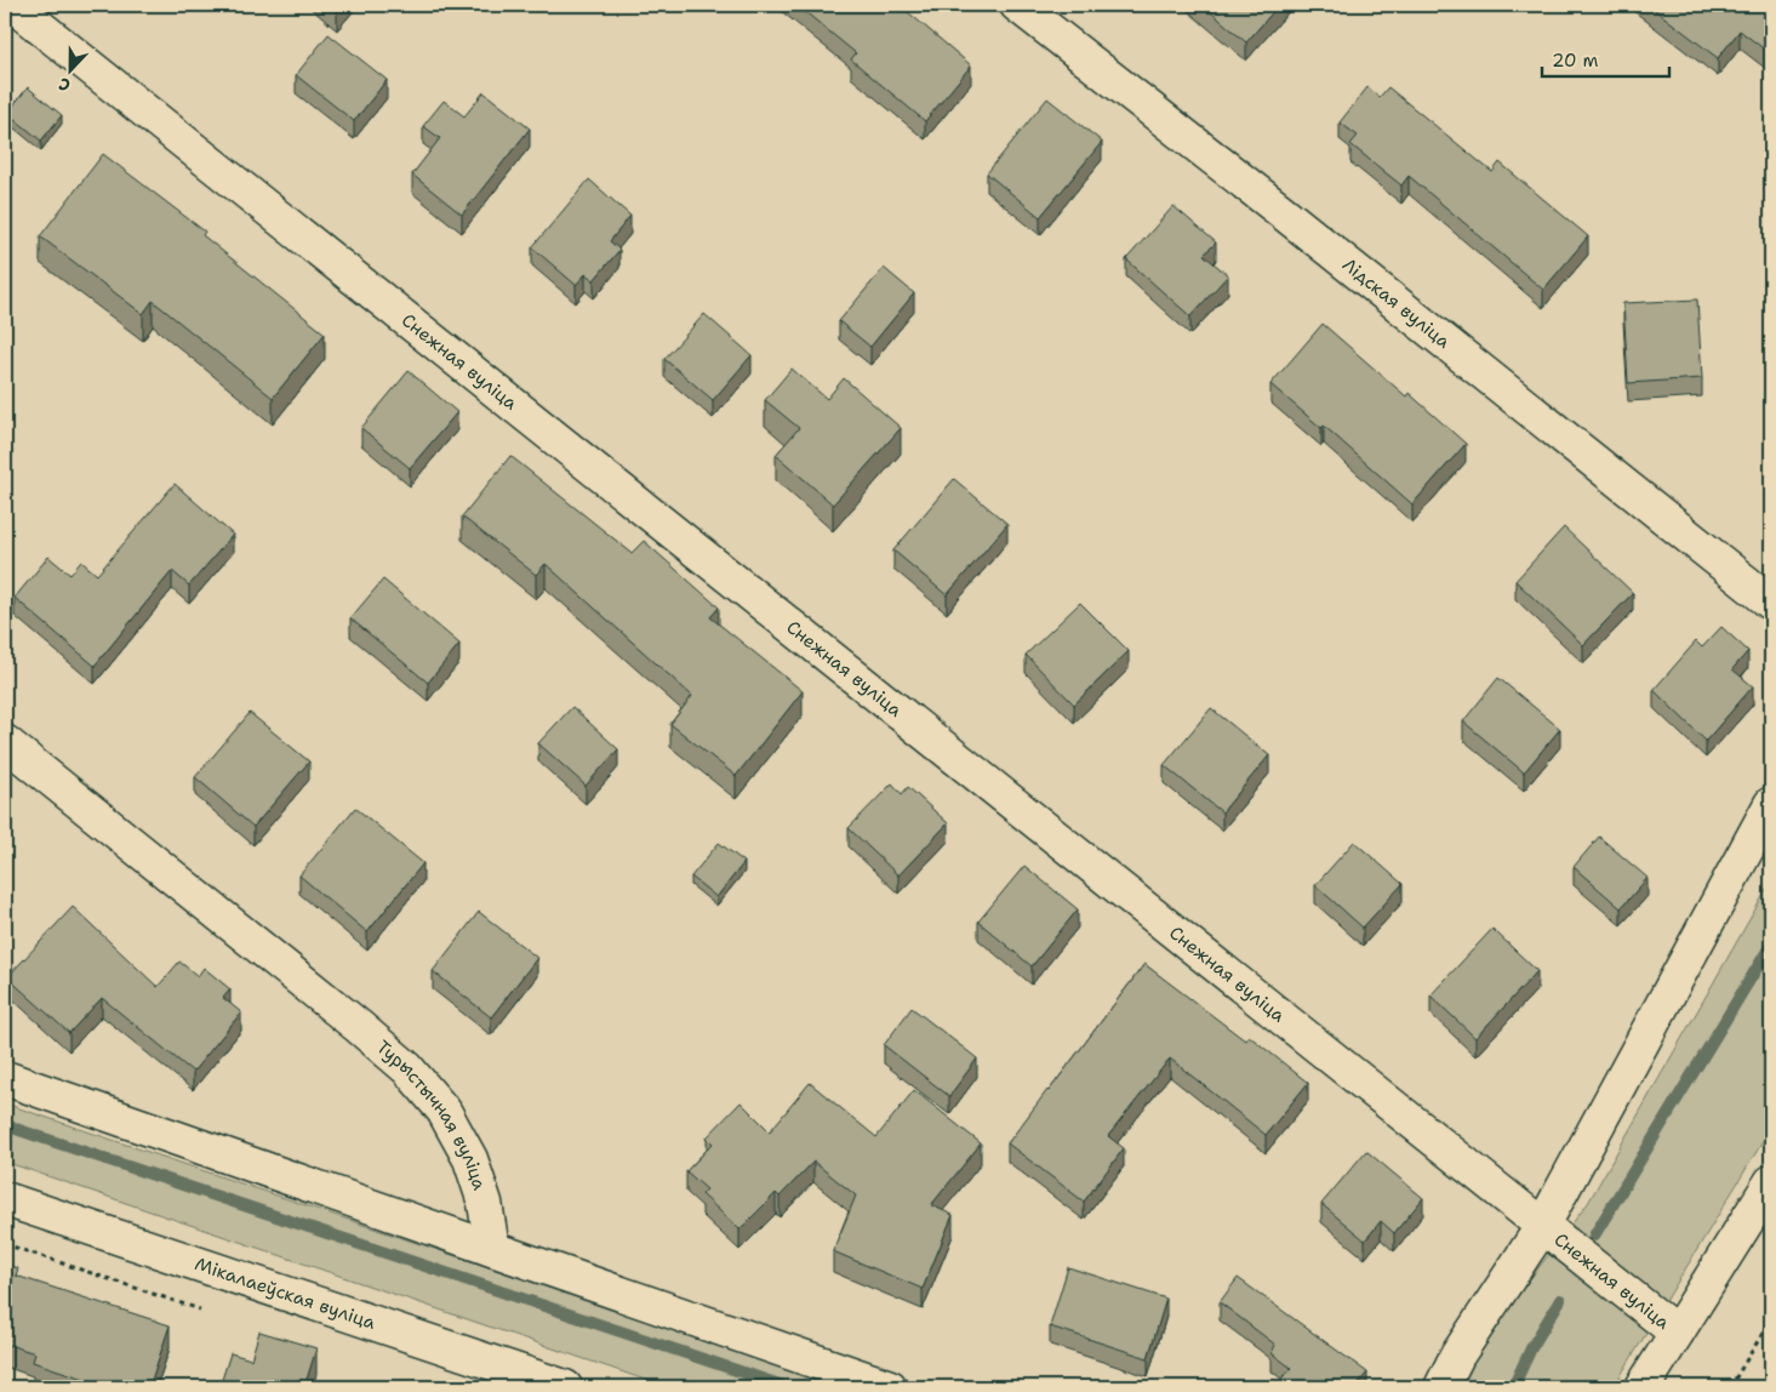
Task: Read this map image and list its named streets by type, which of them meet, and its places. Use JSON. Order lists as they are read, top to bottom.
{
  "streets": {
    "street": [
      "Лідская вуліца",
      "Снежная вуліца",
      "Турыстычная вуліца",
      "Мікалаеўская вуліца"
    ]
  },
  "scale_bar": "20 m",
  "north": "bottom"
}
